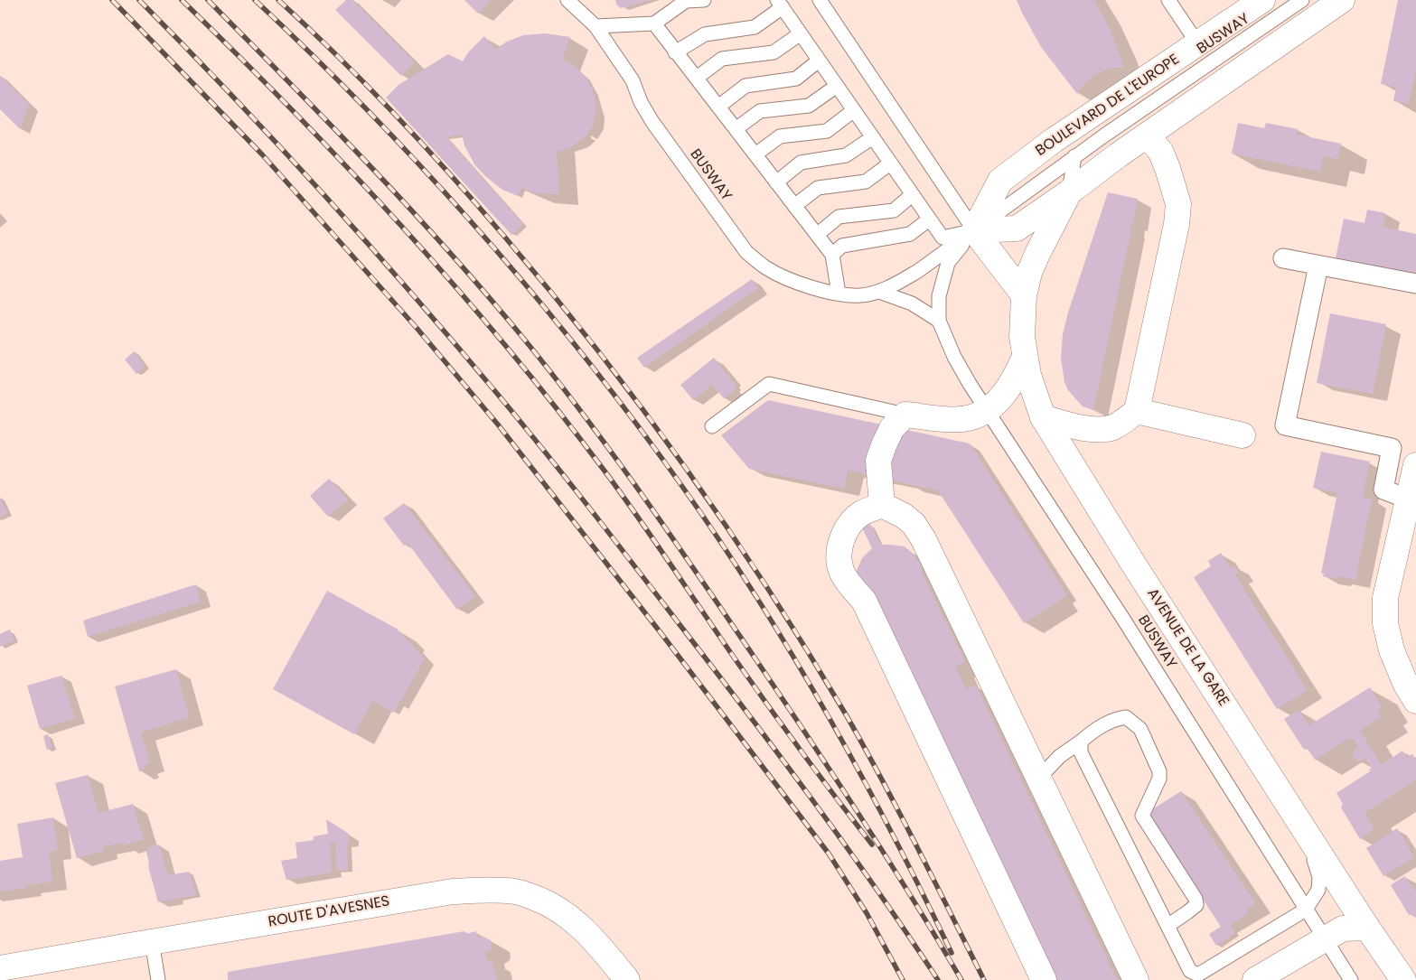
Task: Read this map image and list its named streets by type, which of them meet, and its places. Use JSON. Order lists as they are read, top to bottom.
{
  "streets": {
    "main road": ["BOULEVARD DE L'EUROPE", "AVENUE DE LA GARE", "ROUTE D'AVESNES"],
    "lane": ["BUSWAY"]
  },
  "crossings": [
    ["BUSWAY", "BOULEVARD DE L'EUROPE"]
  ]
}
